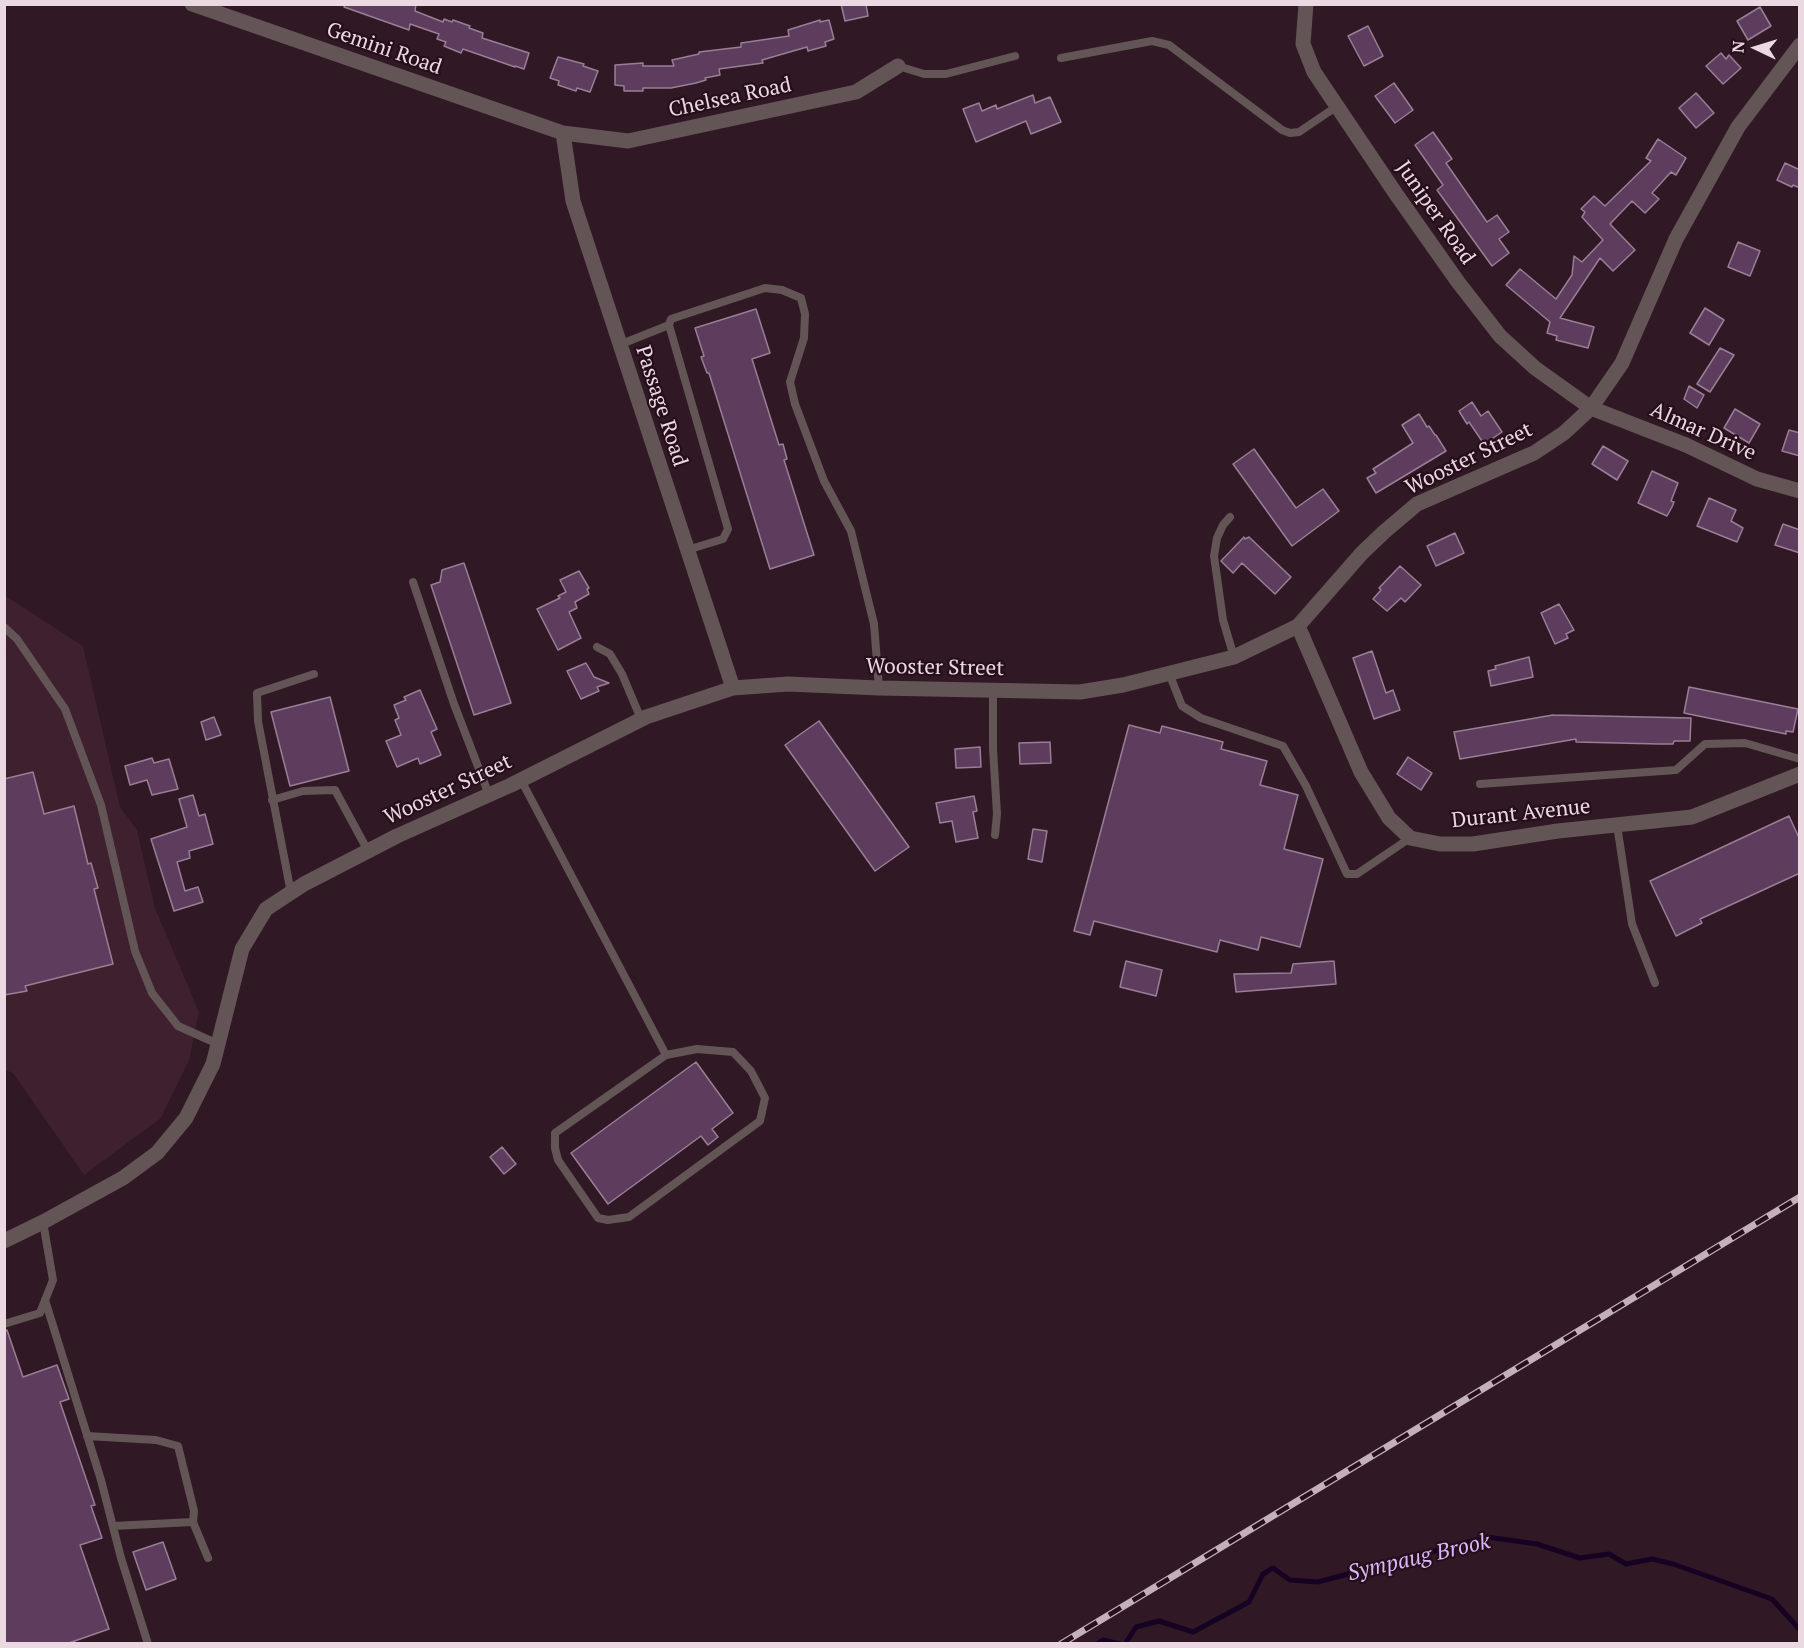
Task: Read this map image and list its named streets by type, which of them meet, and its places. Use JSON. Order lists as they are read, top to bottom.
{
  "streets": {
    "street": [
      "Gemini Road",
      "Chelsea Road",
      "Juniper Road",
      "Passage Road",
      "Almar Drive",
      "Wooster Street",
      "Durant Avenue"
    ]
  },
  "crossings": [
    ["Gemini Road", "Chelsea Road"],
    ["Gemini Road", "Passage Road"],
    ["Chelsea Road", "Passage Road"],
    ["Juniper Road", "Almar Drive"],
    ["Juniper Road", "Wooster Street"],
    ["Passage Road", "Wooster Street"],
    ["Almar Drive", "Wooster Street"]
  ],
  "water": ["Sympaug Brook"],
  "north": "left"
}
